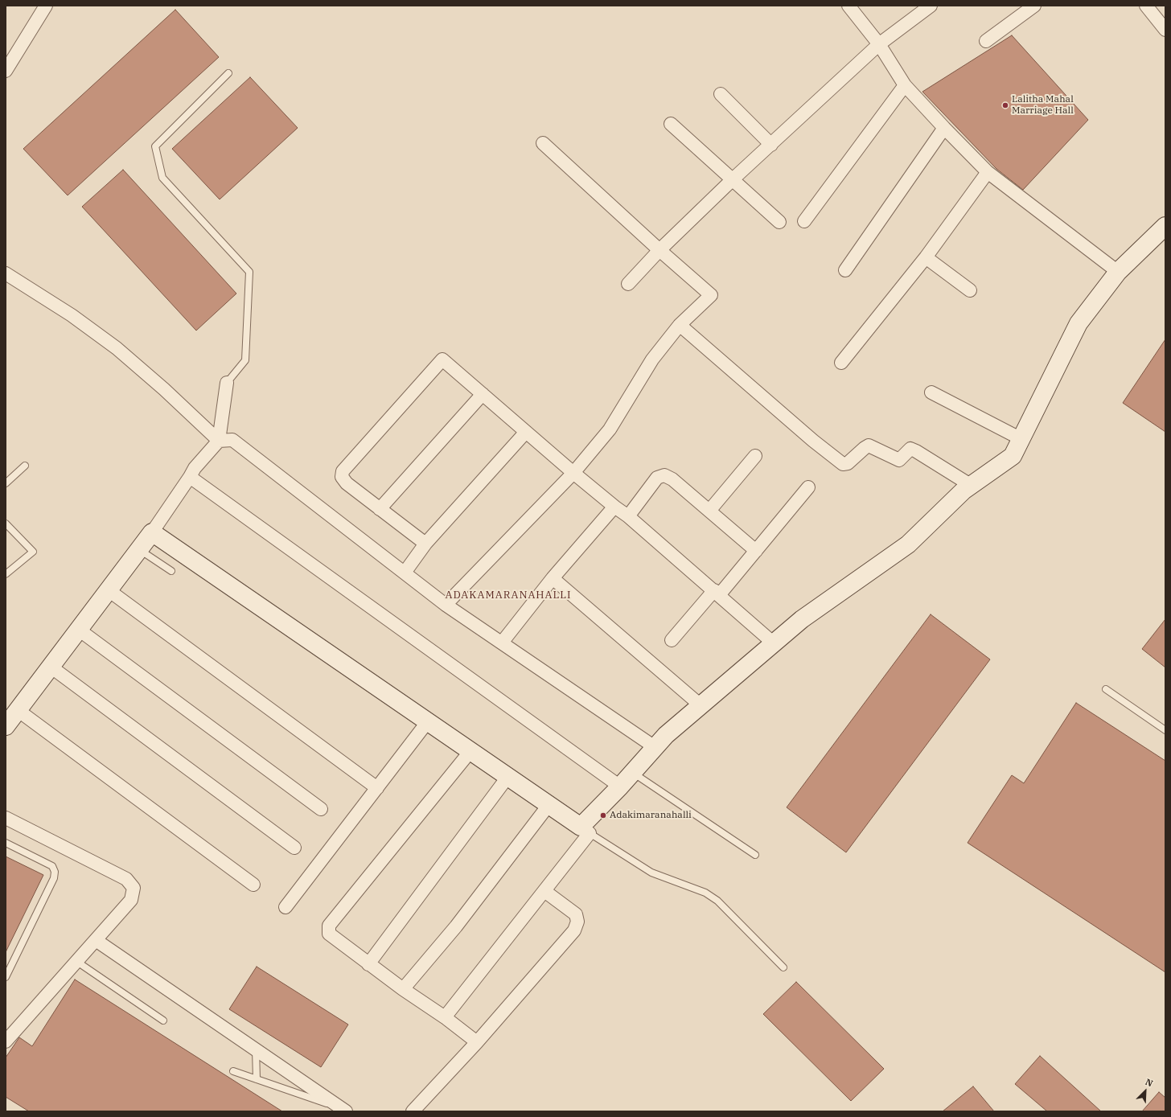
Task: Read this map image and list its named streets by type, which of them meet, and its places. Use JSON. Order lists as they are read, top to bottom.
{
  "districts": ["ADAKAMARANAHALLI"],
  "places": ["Lalitha Mahal Marriage Hall", "Adakimaranahalli"],
  "north": "top right"
}
